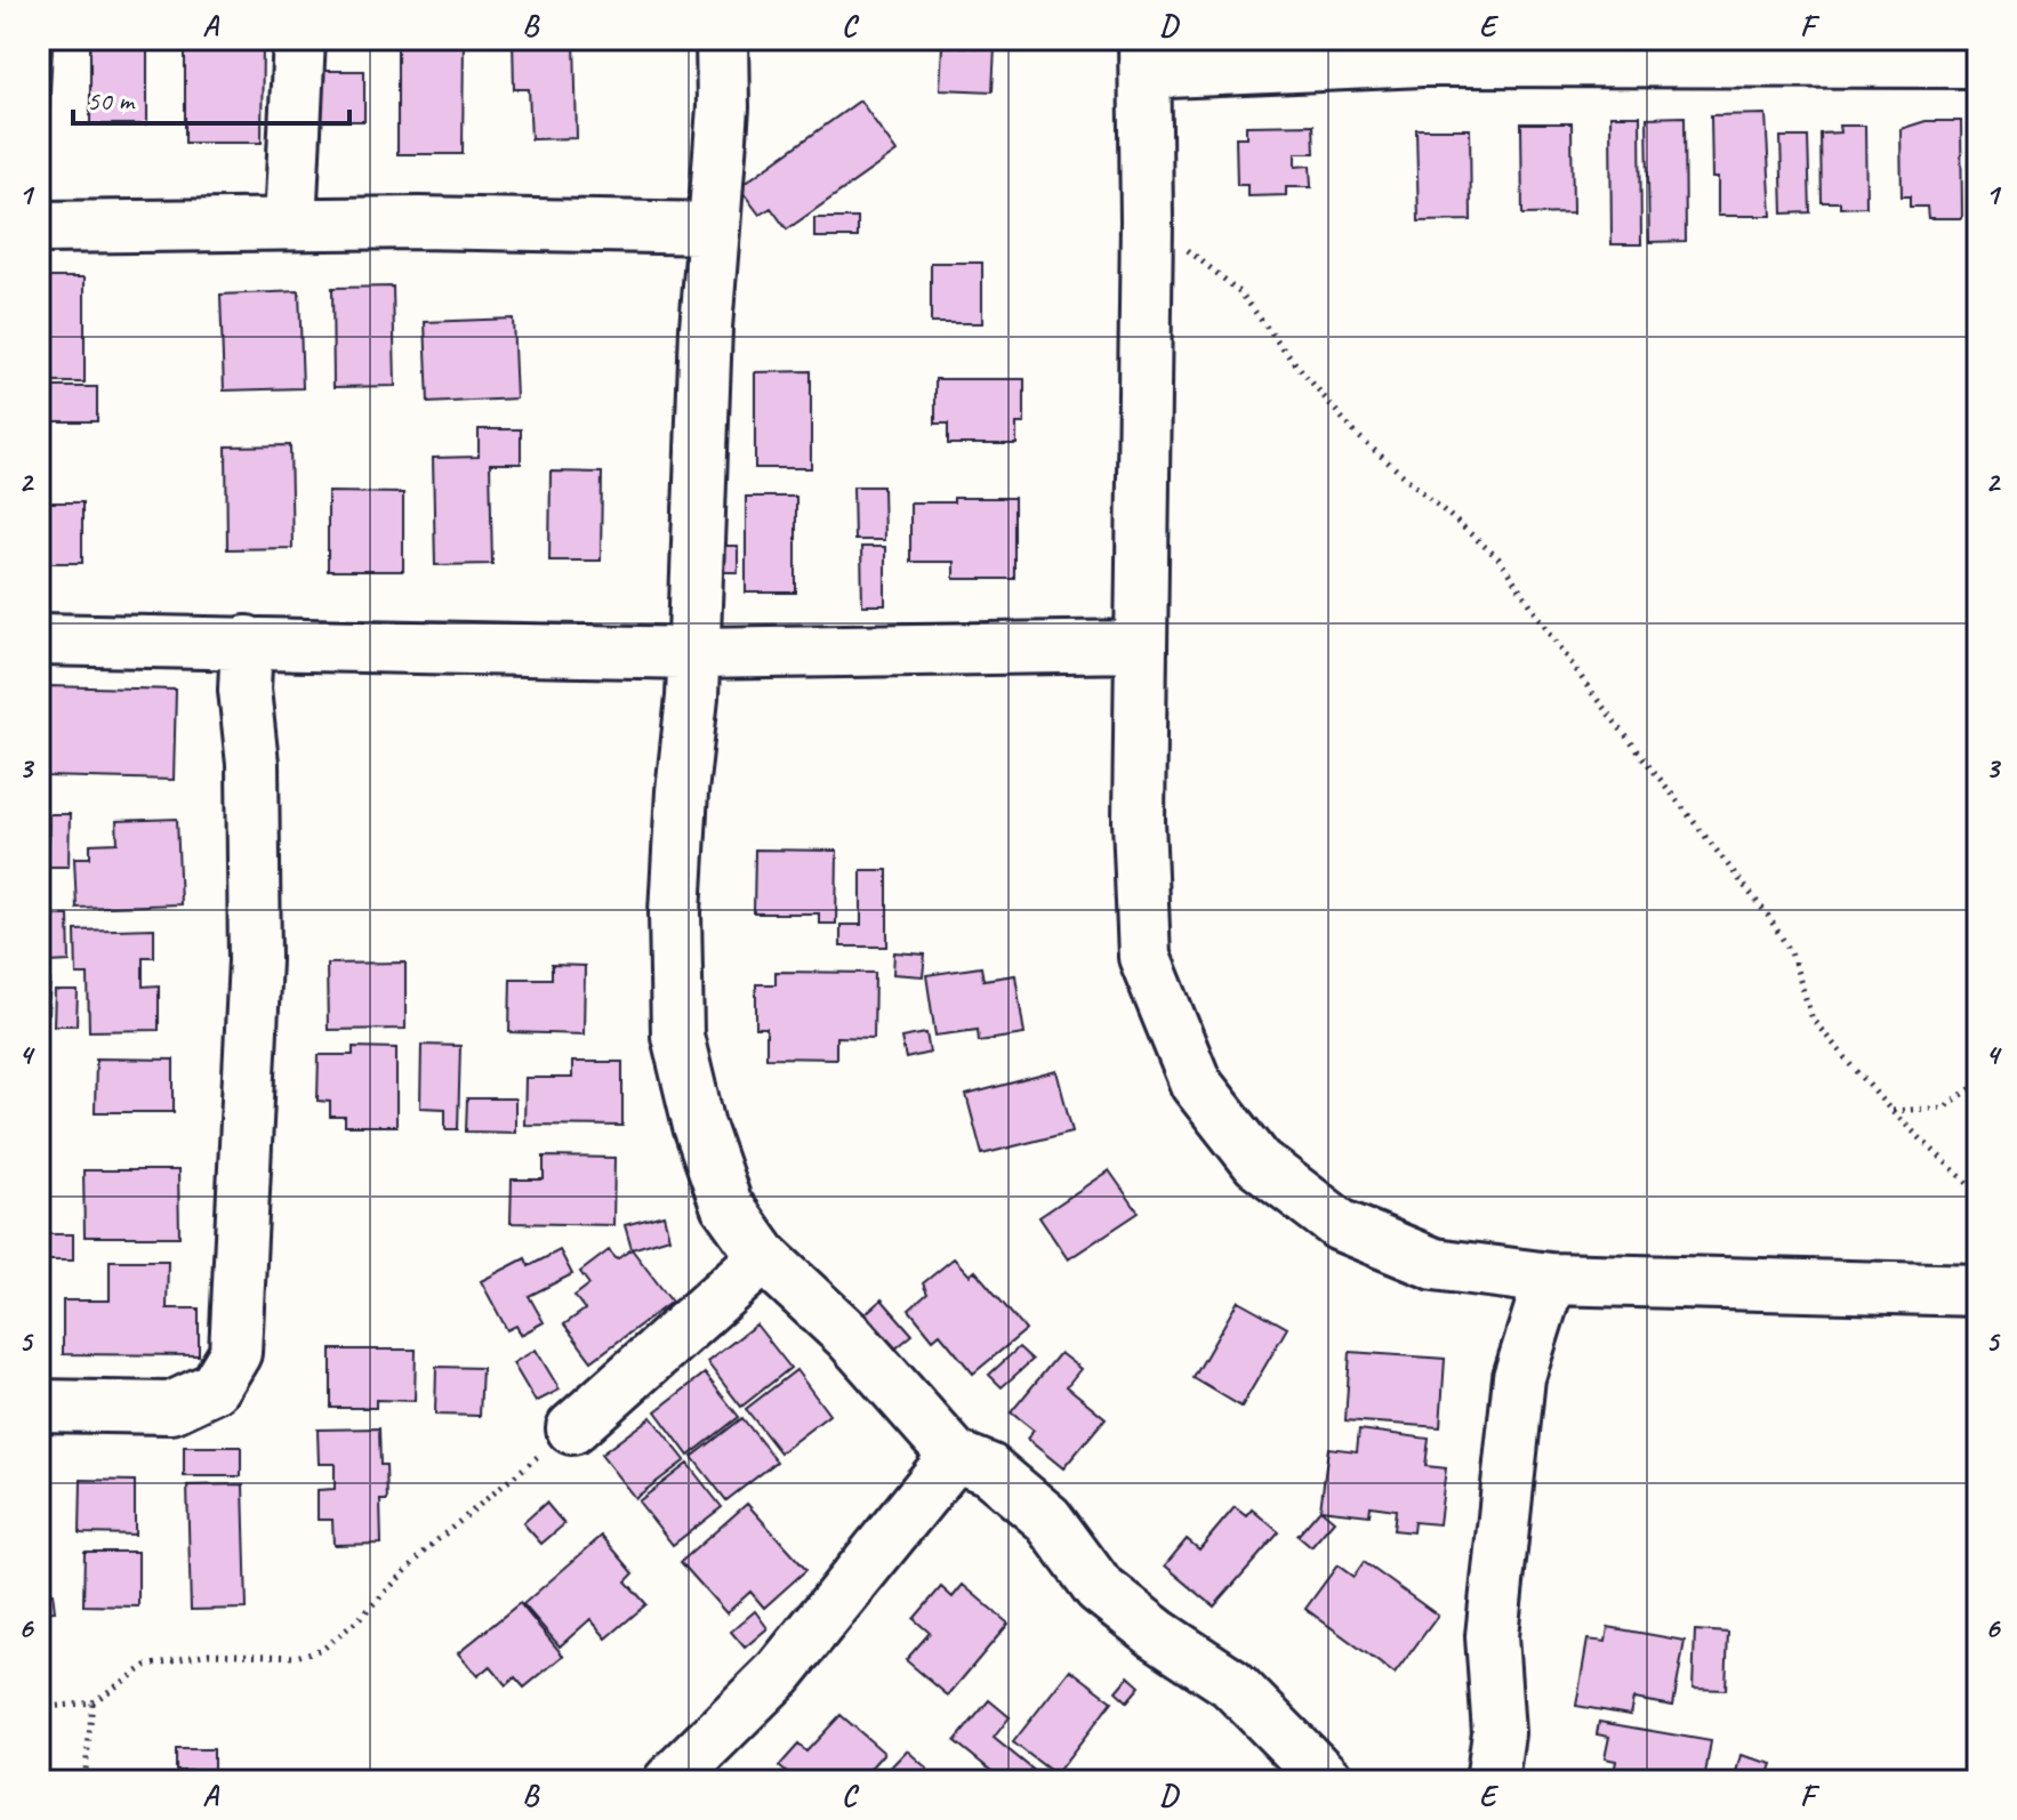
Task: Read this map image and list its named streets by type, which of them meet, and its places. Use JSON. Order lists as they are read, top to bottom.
{
  "scale_bar": "50 m",
  "grid": {
    "columns": [
      "A",
      "B",
      "C",
      "D",
      "E",
      "F"
    ],
    "rows": [
      "1",
      "2",
      "3",
      "4",
      "5",
      "6"
    ]
  }
}
